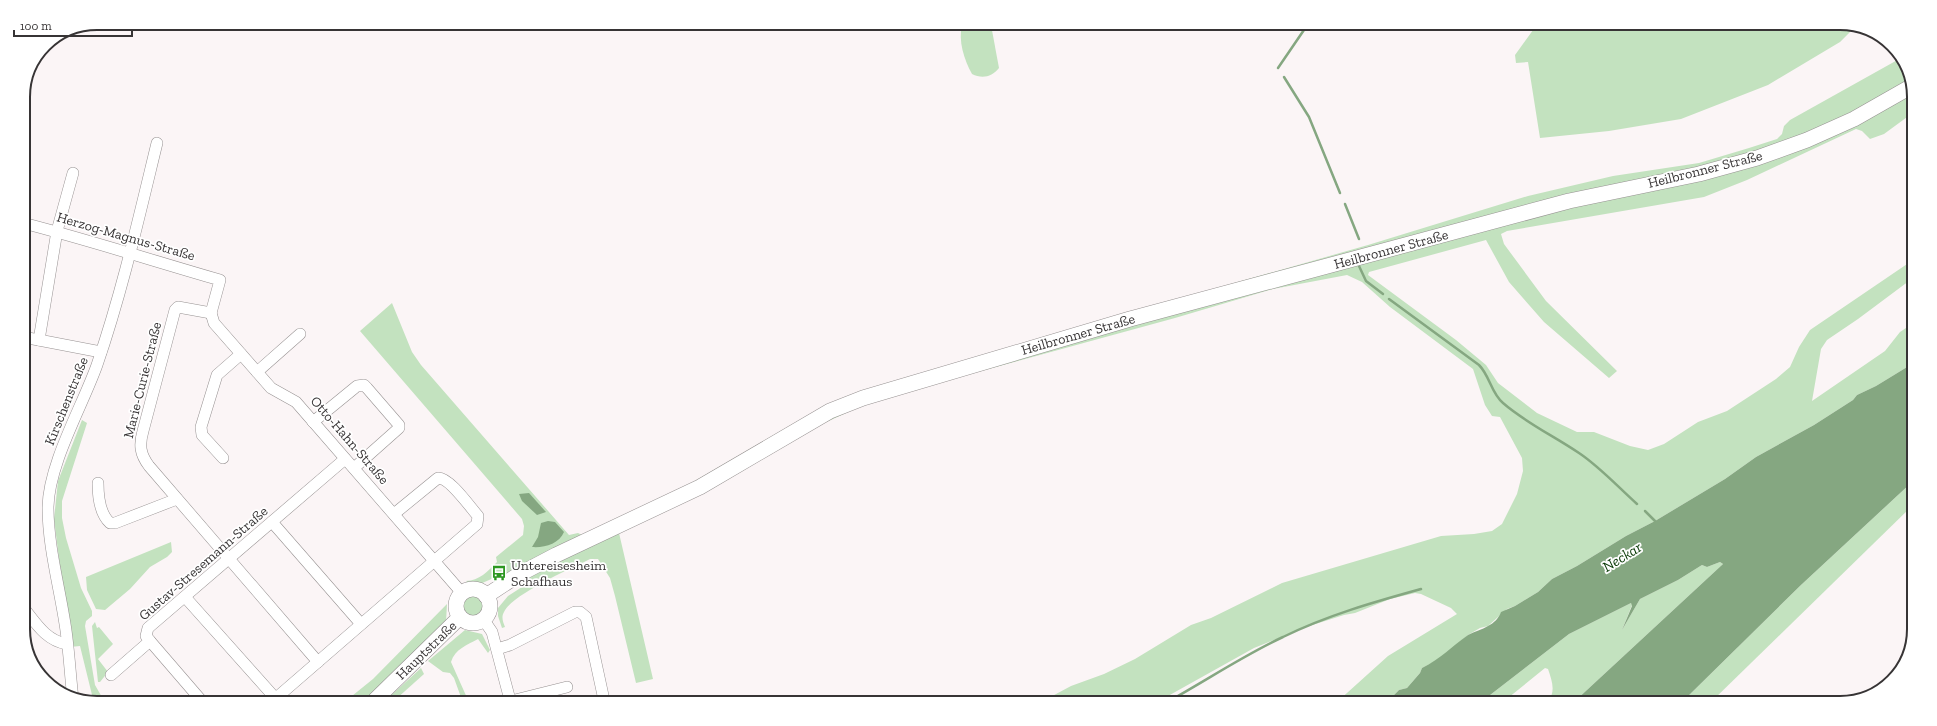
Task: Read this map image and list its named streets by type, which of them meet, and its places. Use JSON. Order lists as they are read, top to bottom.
{
  "streets": {
    "main road": ["Heilbronner Straße", "Hauptstraße"],
    "street": [
      "Herzog-Magnus-Straße",
      "Marie-Curie-Straße",
      "Kirschenstraße",
      "Otto-Hahn-Straße",
      "Gustav-Stresemann-Straße"
    ]
  },
  "crossings": [
    ["Heilbronner Straße", "Otto-Hahn-Straße"],
    ["Heilbronner Straße", "Hauptstraße"],
    ["Herzog-Magnus-Straße", "Marie-Curie-Straße"],
    ["Herzog-Magnus-Straße", "Kirschenstraße"],
    ["Herzog-Magnus-Straße", "Otto-Hahn-Straße"],
    ["Marie-Curie-Straße", "Otto-Hahn-Straße"],
    ["Marie-Curie-Straße", "Gustav-Stresemann-Straße"],
    ["Otto-Hahn-Straße", "Gustav-Stresemann-Straße"],
    ["Otto-Hahn-Straße", "Hauptstraße"]
  ],
  "water": ["Neckar"],
  "places": {
    "bus stop": ["Untereisesheim Schafhaus"]
  },
  "scale_bar": "100 m"
}
